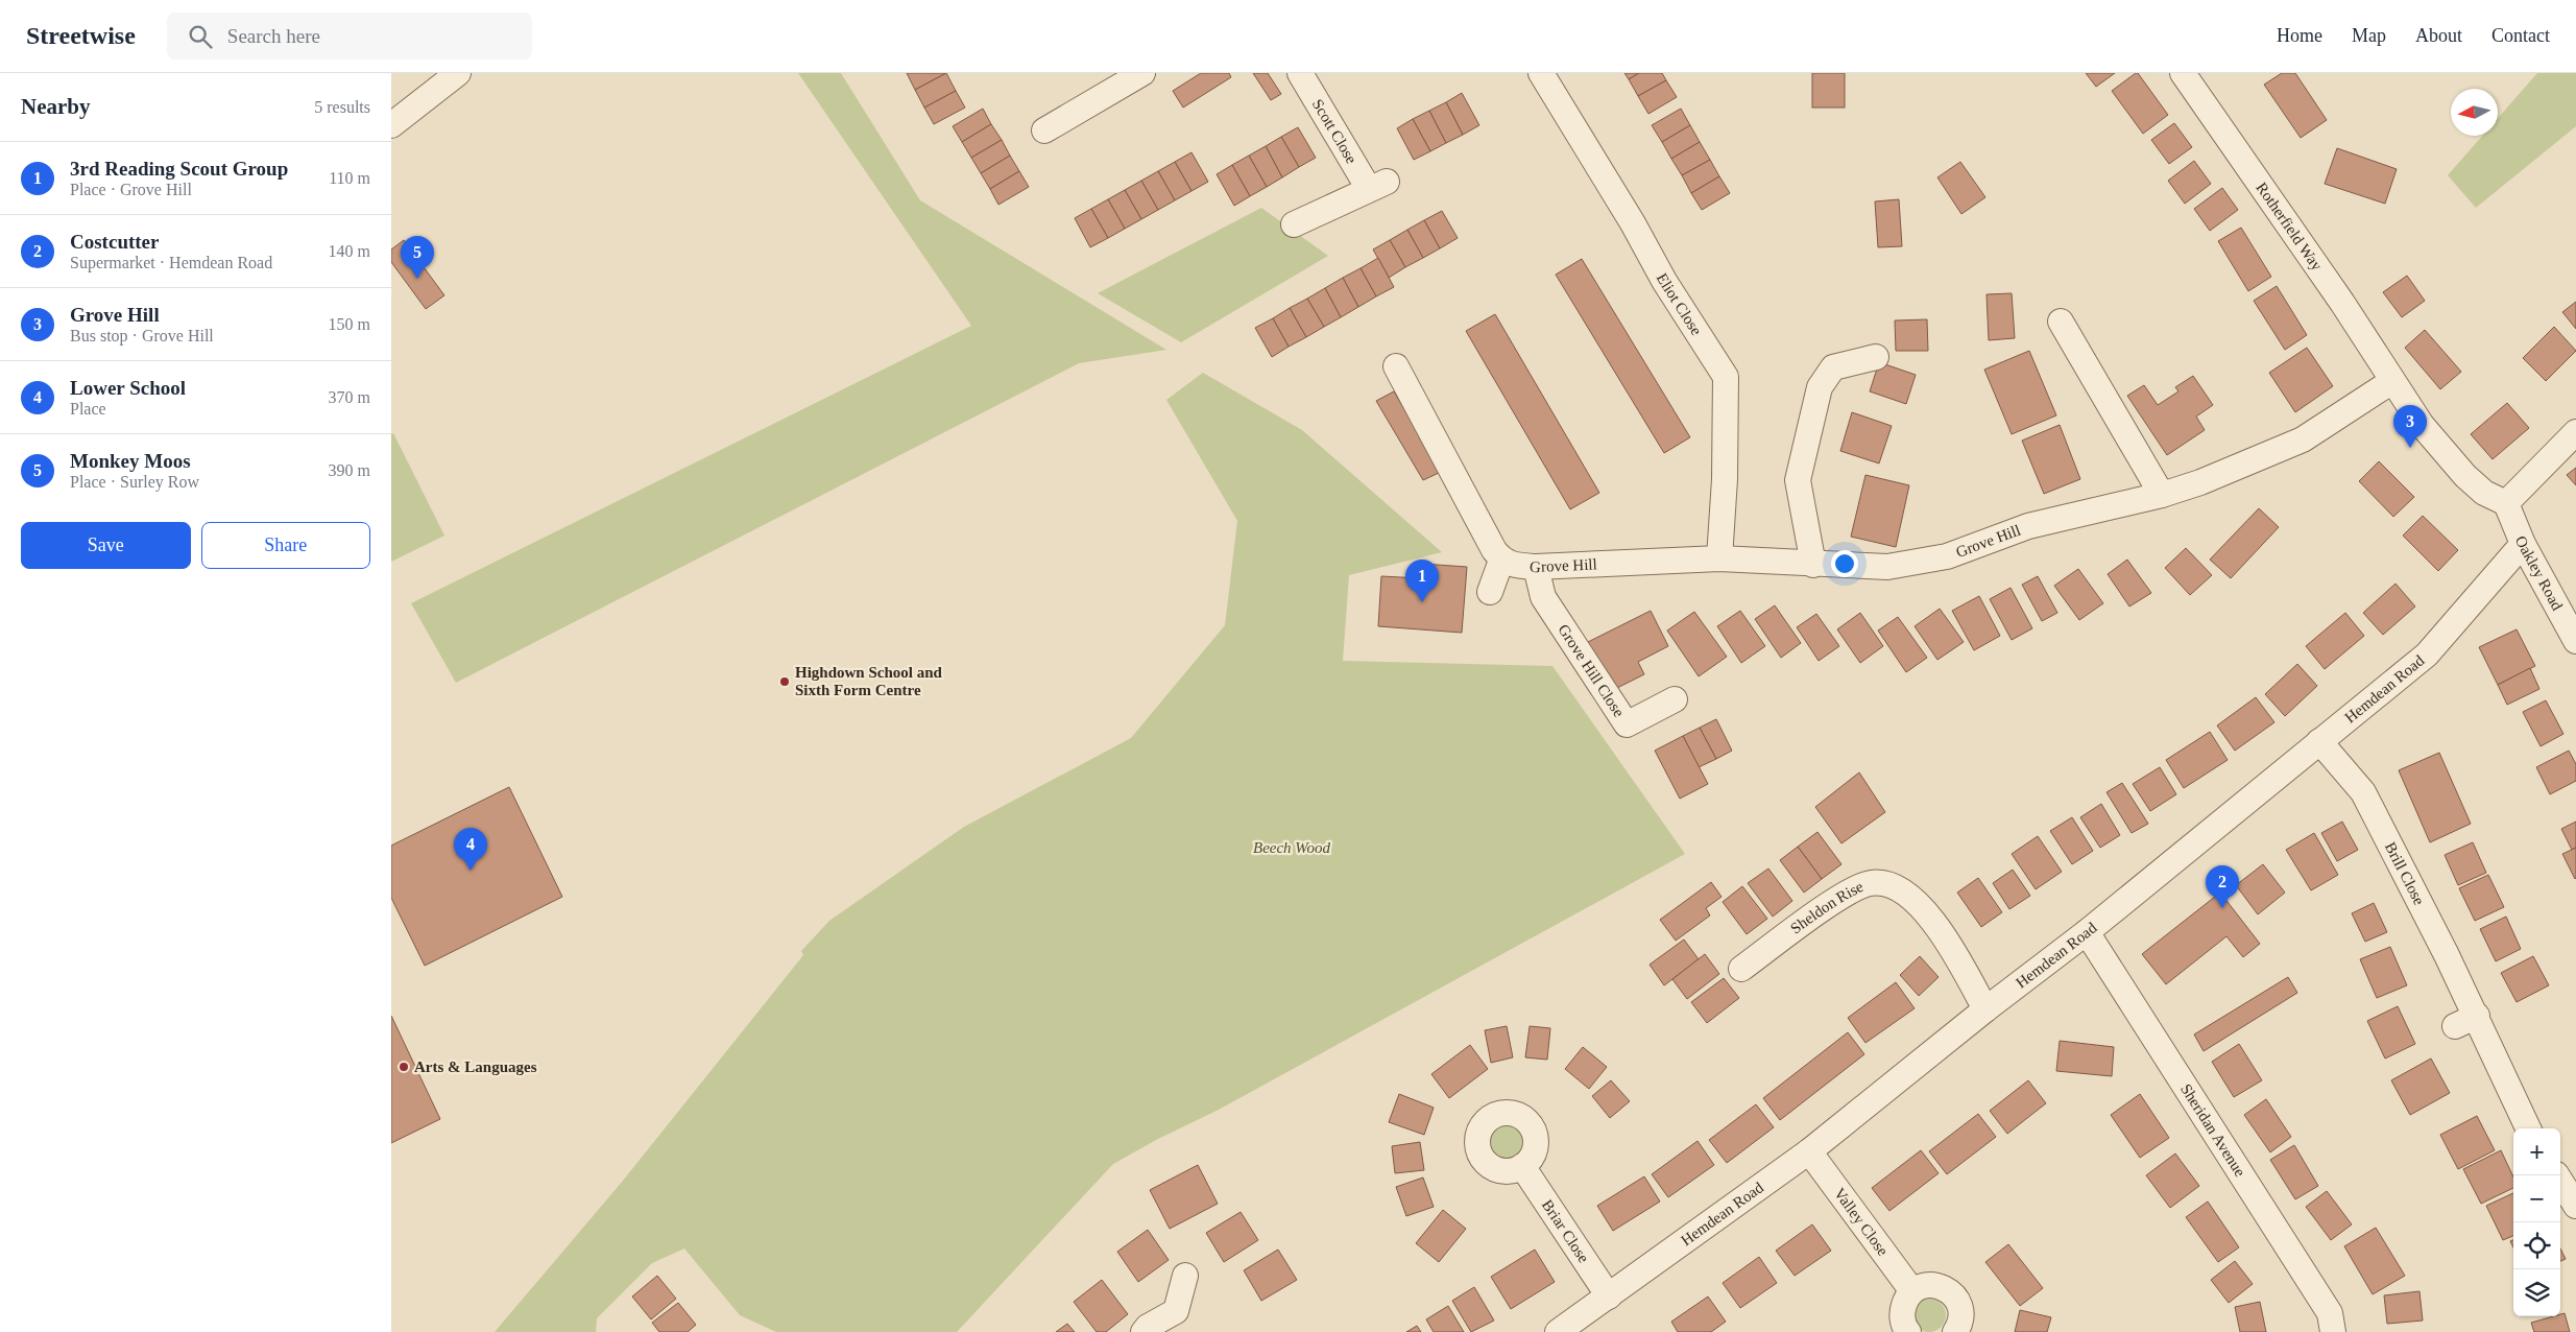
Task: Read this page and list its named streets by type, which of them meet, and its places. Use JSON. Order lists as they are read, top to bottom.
{
  "streets": {
    "street": [
      "Scott Close",
      "Rotherfield Way",
      "Eliot Close",
      "Grove Hill",
      "Oakley Road",
      "Grove Hill Close",
      "Hemdean Road",
      "Brill Close",
      "Sheldon Rise",
      "Sheridan Avenue",
      "Valley Close",
      "Briar Close"
    ]
  },
  "crossings": [
    ["Rotherfield Way", "Grove Hill"],
    ["Eliot Close", "Grove Hill"],
    ["Grove Hill", "Grove Hill Close"],
    ["Oakley Road", "Hemdean Road"],
    ["Hemdean Road", "Brill Close"],
    ["Hemdean Road", "Sheldon Rise"],
    ["Hemdean Road", "Sheridan Avenue"],
    ["Hemdean Road", "Valley Close"],
    ["Hemdean Road", "Briar Close"]
  ],
  "parks": ["Beech Wood"],
  "places": ["Highdown School and Sixth Form Centre", "Arts & Languages"],
  "north": "left",
  "page": {
    "header": "Streetwise",
    "search": "Search here",
    "nav": [
      "Home",
      "Map",
      "About",
      "Contact"
    ],
    "heading": ["Nearby", "5 results"],
    "list": [
      {
        "mark": "1",
        "name": "3rd Reading Scout Group",
        "note": "Place · Grove Hill",
        "value": "110 m"
      },
      {
        "mark": "2",
        "name": "Costcutter",
        "note": "Supermarket · Hemdean Road",
        "value": "140 m"
      },
      {
        "mark": "3",
        "name": "Grove Hill",
        "note": "Bus stop · Grove Hill",
        "value": "150 m"
      },
      {
        "mark": "4",
        "name": "Lower School",
        "note": "Place",
        "value": "370 m"
      },
      {
        "mark": "5",
        "name": "Monkey Moos",
        "note": "Place · Surley Row",
        "value": "390 m"
      }
    ],
    "pins": [
      "5",
      "3",
      "1",
      "4",
      "2"
    ],
    "buttons": ["Save", "Share"],
    "map_buttons": ["+", "−"]
  }
}
